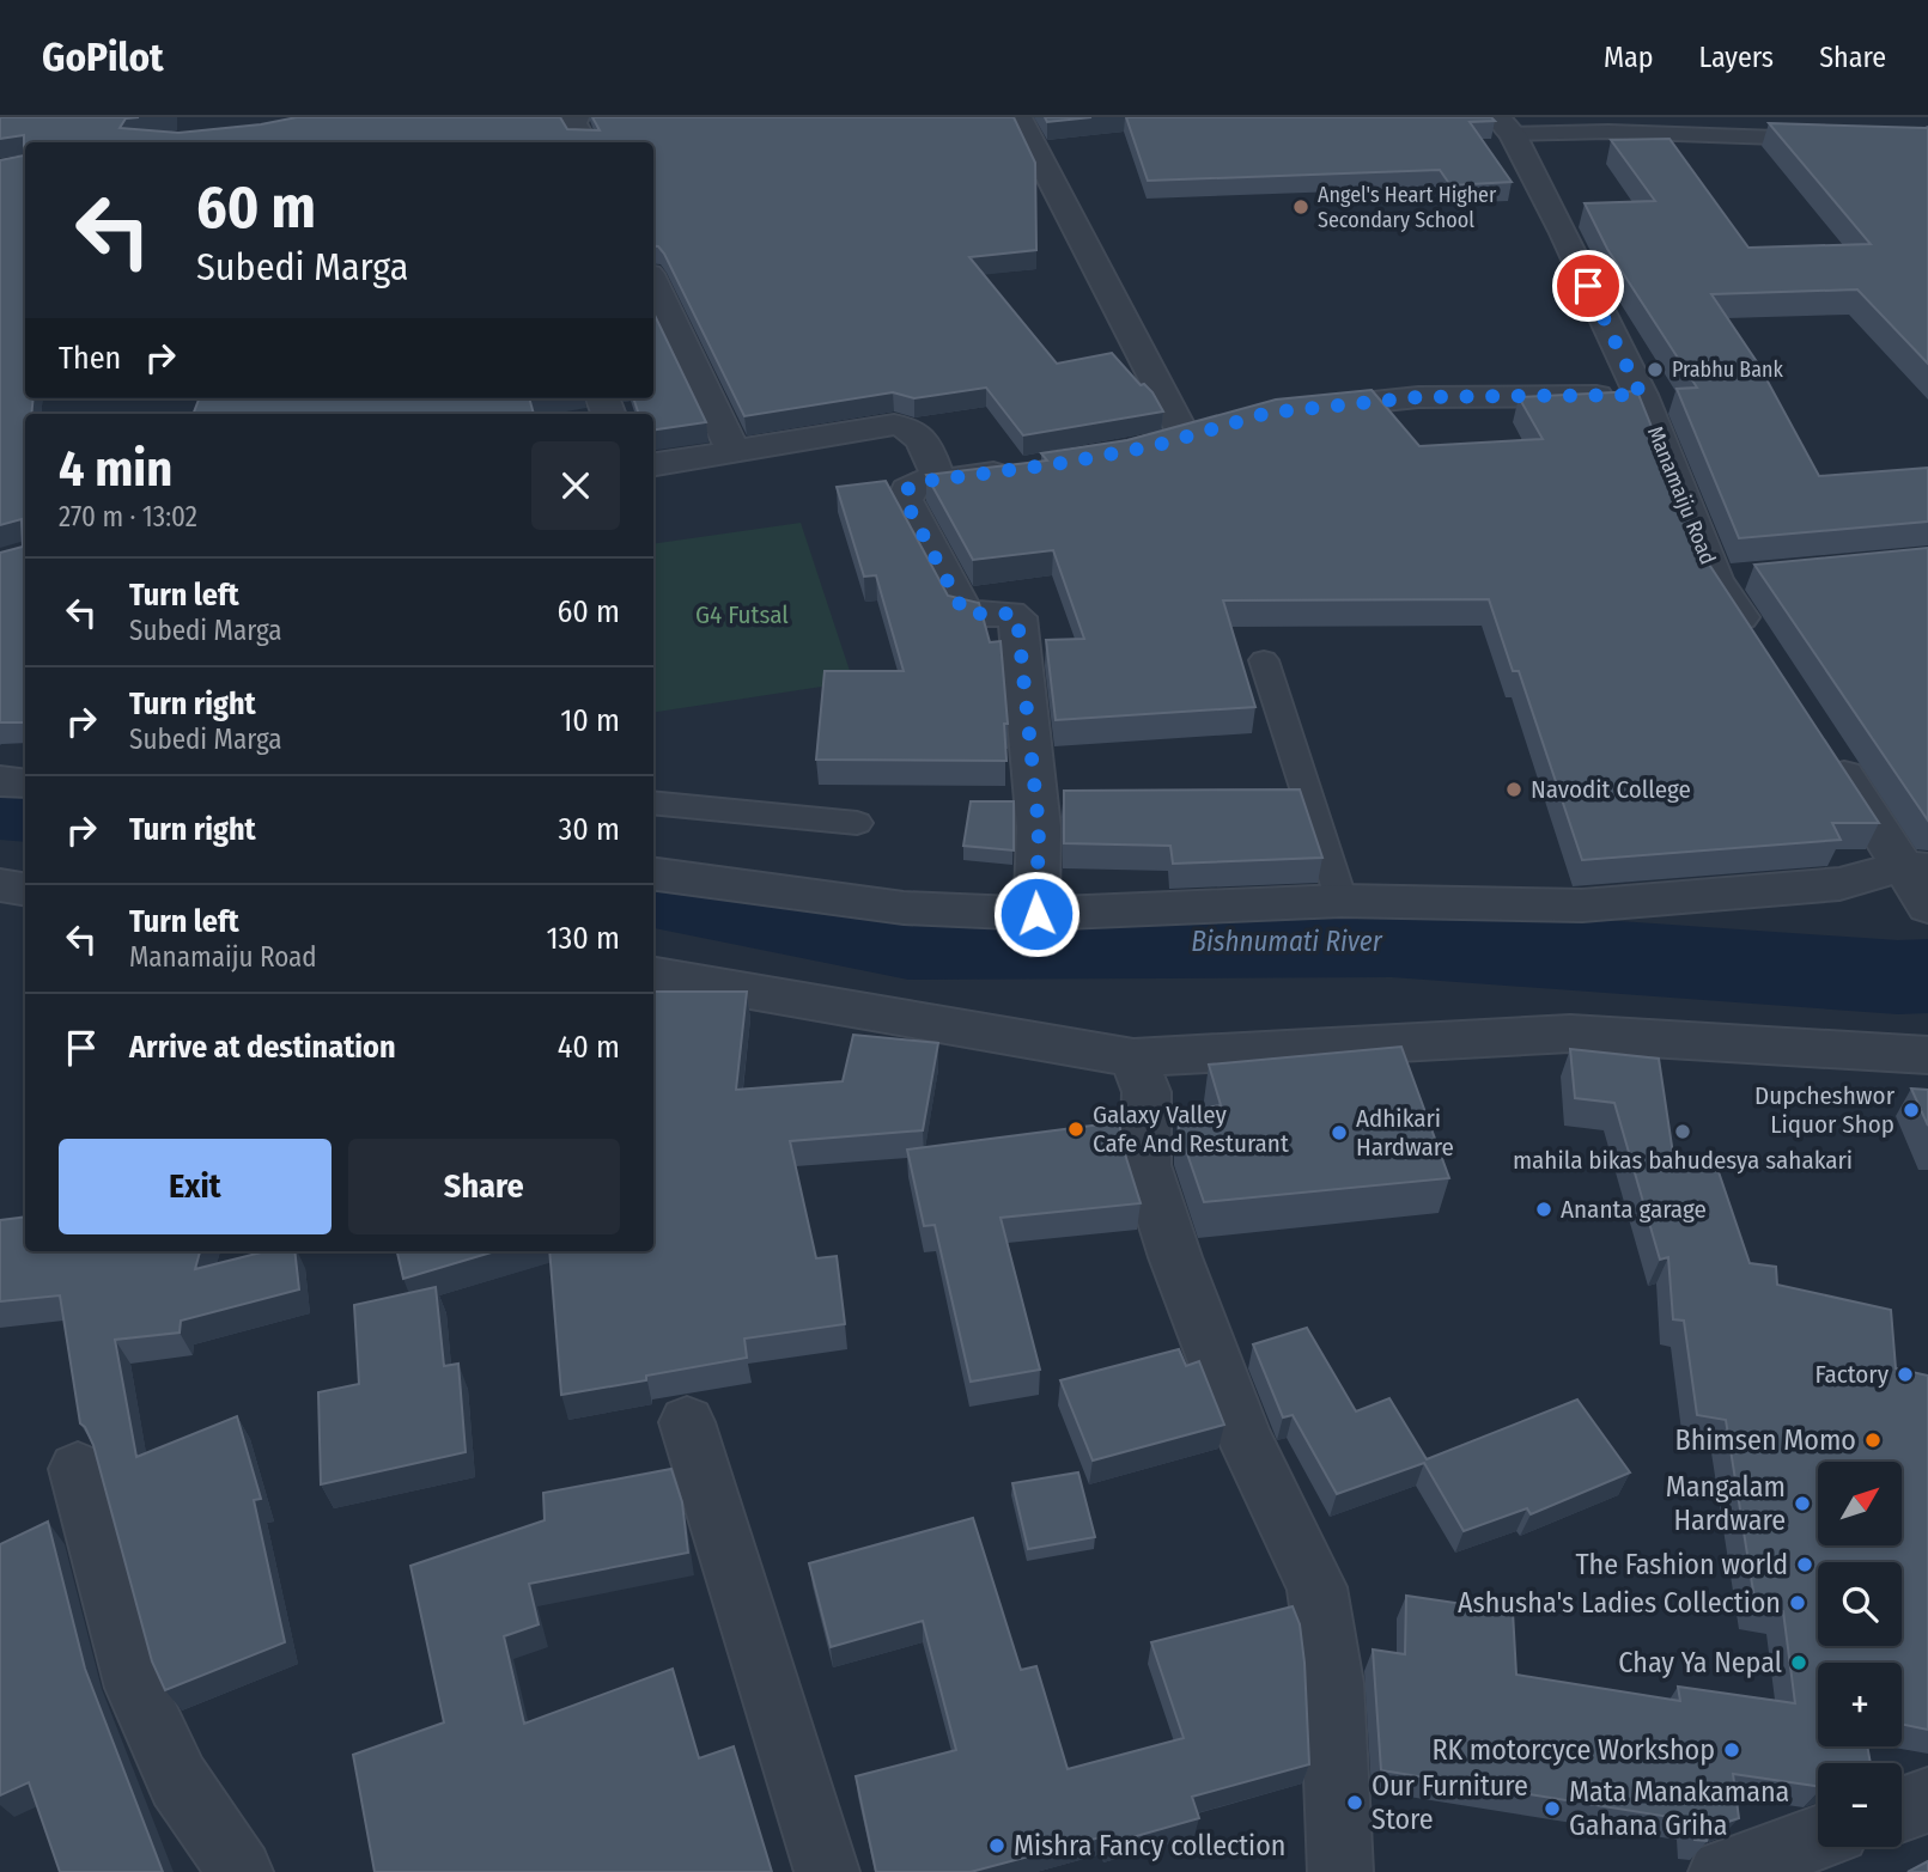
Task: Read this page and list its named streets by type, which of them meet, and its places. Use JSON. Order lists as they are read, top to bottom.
{
  "streets": {
    "street": ["Manamaiju Road"]
  },
  "water": ["Bishnumati River"],
  "parks": ["G4 Futsal"],
  "places": [
    "Angel's Heart Higher Secondary School",
    "Prabhu Bank",
    "Navodit College",
    "Dupcheshwor Liquor Shop",
    "Galaxy Valley Cafe And Resturant",
    "mahila bikas bahudesya sahakari",
    "Adhikari Hardware",
    "Ananta garage",
    "Factory",
    "Bhimsen Momo",
    "Mangalam Hardware",
    "The Fashion world",
    "Ashusha's Ladies Collection",
    "Chay Ya Nepal",
    "RK motorcyce Workshop",
    "Our Furniture Store",
    "Mata Manakamana Gahana Griha",
    "Mishra Fancy collection"
  ],
  "north": "top right",
  "page": {
    "header": "GoPilot",
    "nav": ["Map", "Layers", "Share"],
    "turn": ["60 m", "Subedi Marga"],
    "then": "Then",
    "heading": ["4 min", "270 m · 13:02"],
    "list": [
      {
        "name": "Turn left",
        "note": "Subedi Marga",
        "value": "60 m"
      },
      {
        "name": "Turn right",
        "note": "Subedi Marga",
        "value": "10 m"
      },
      {
        "name": "Turn right",
        "value": "30 m"
      },
      {
        "name": "Turn left",
        "note": "Manamaiju Road",
        "value": "130 m"
      },
      {
        "name": "Arrive at destination",
        "value": "40 m"
      }
    ],
    "buttons": ["Exit", "Share"],
    "map_buttons": ["+", "−"]
  }
}
